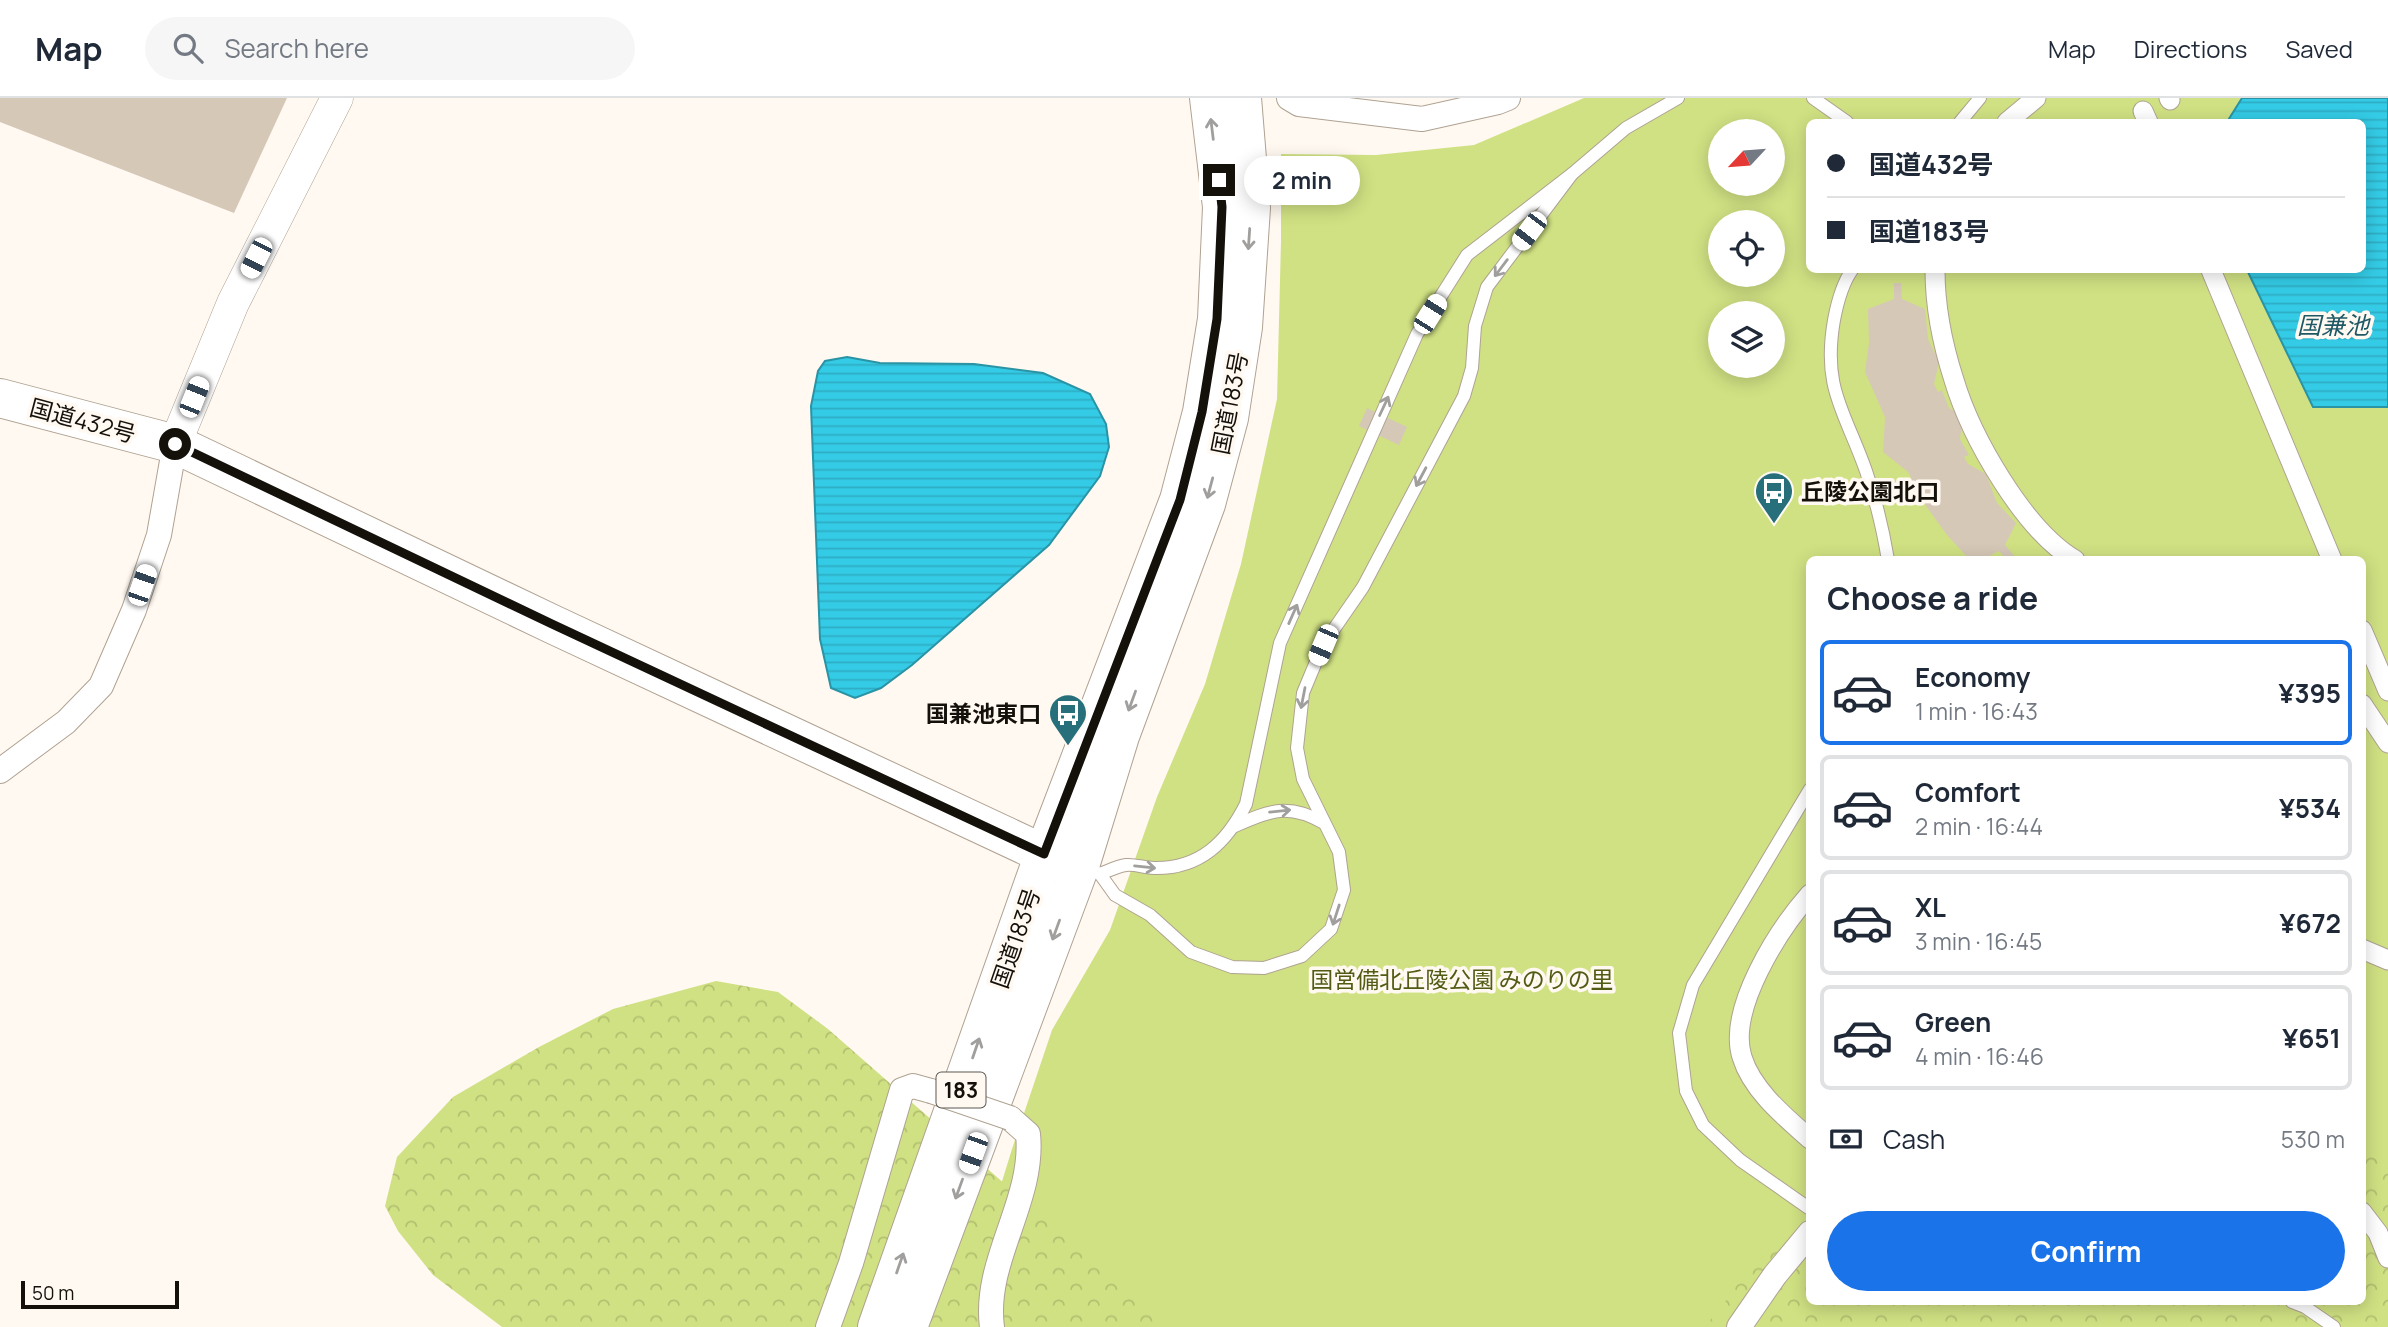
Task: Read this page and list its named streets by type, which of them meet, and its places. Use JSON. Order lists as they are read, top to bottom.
{
  "streets": {
    "highway": ["国道183号", "国道432号", "183"]
  },
  "crossings": [
    ["国道183号", "国道432号"]
  ],
  "water": ["国兼池"],
  "parks": ["国営備北丘陵公園 みのりの里"],
  "places": {
    "bus stop": ["丘陵公園北口", "国兼池東口"]
  },
  "scale_bar": "50 m",
  "north": "bottom left",
  "page": {
    "header": "Map",
    "search": "Search here",
    "nav": ["Map", "Directions", "Saved"],
    "banner": ["国道432号", "国道183号"],
    "bubble": "2 min",
    "heading": "Choose a ride",
    "list": [
      {
        "name": "Economy",
        "note": "1 min · 16:43",
        "value": "¥395"
      },
      {
        "name": "Comfort",
        "note": "2 min · 16:44",
        "value": "¥534"
      },
      {
        "name": "XL",
        "note": "3 min · 16:45",
        "value": "¥672"
      },
      {
        "name": "Green",
        "note": "4 min · 16:46",
        "value": "¥651"
      }
    ],
    "pay": ["Cash", "530 m"],
    "buttons": "Confirm",
    "scale": "50 m"
  }
}
